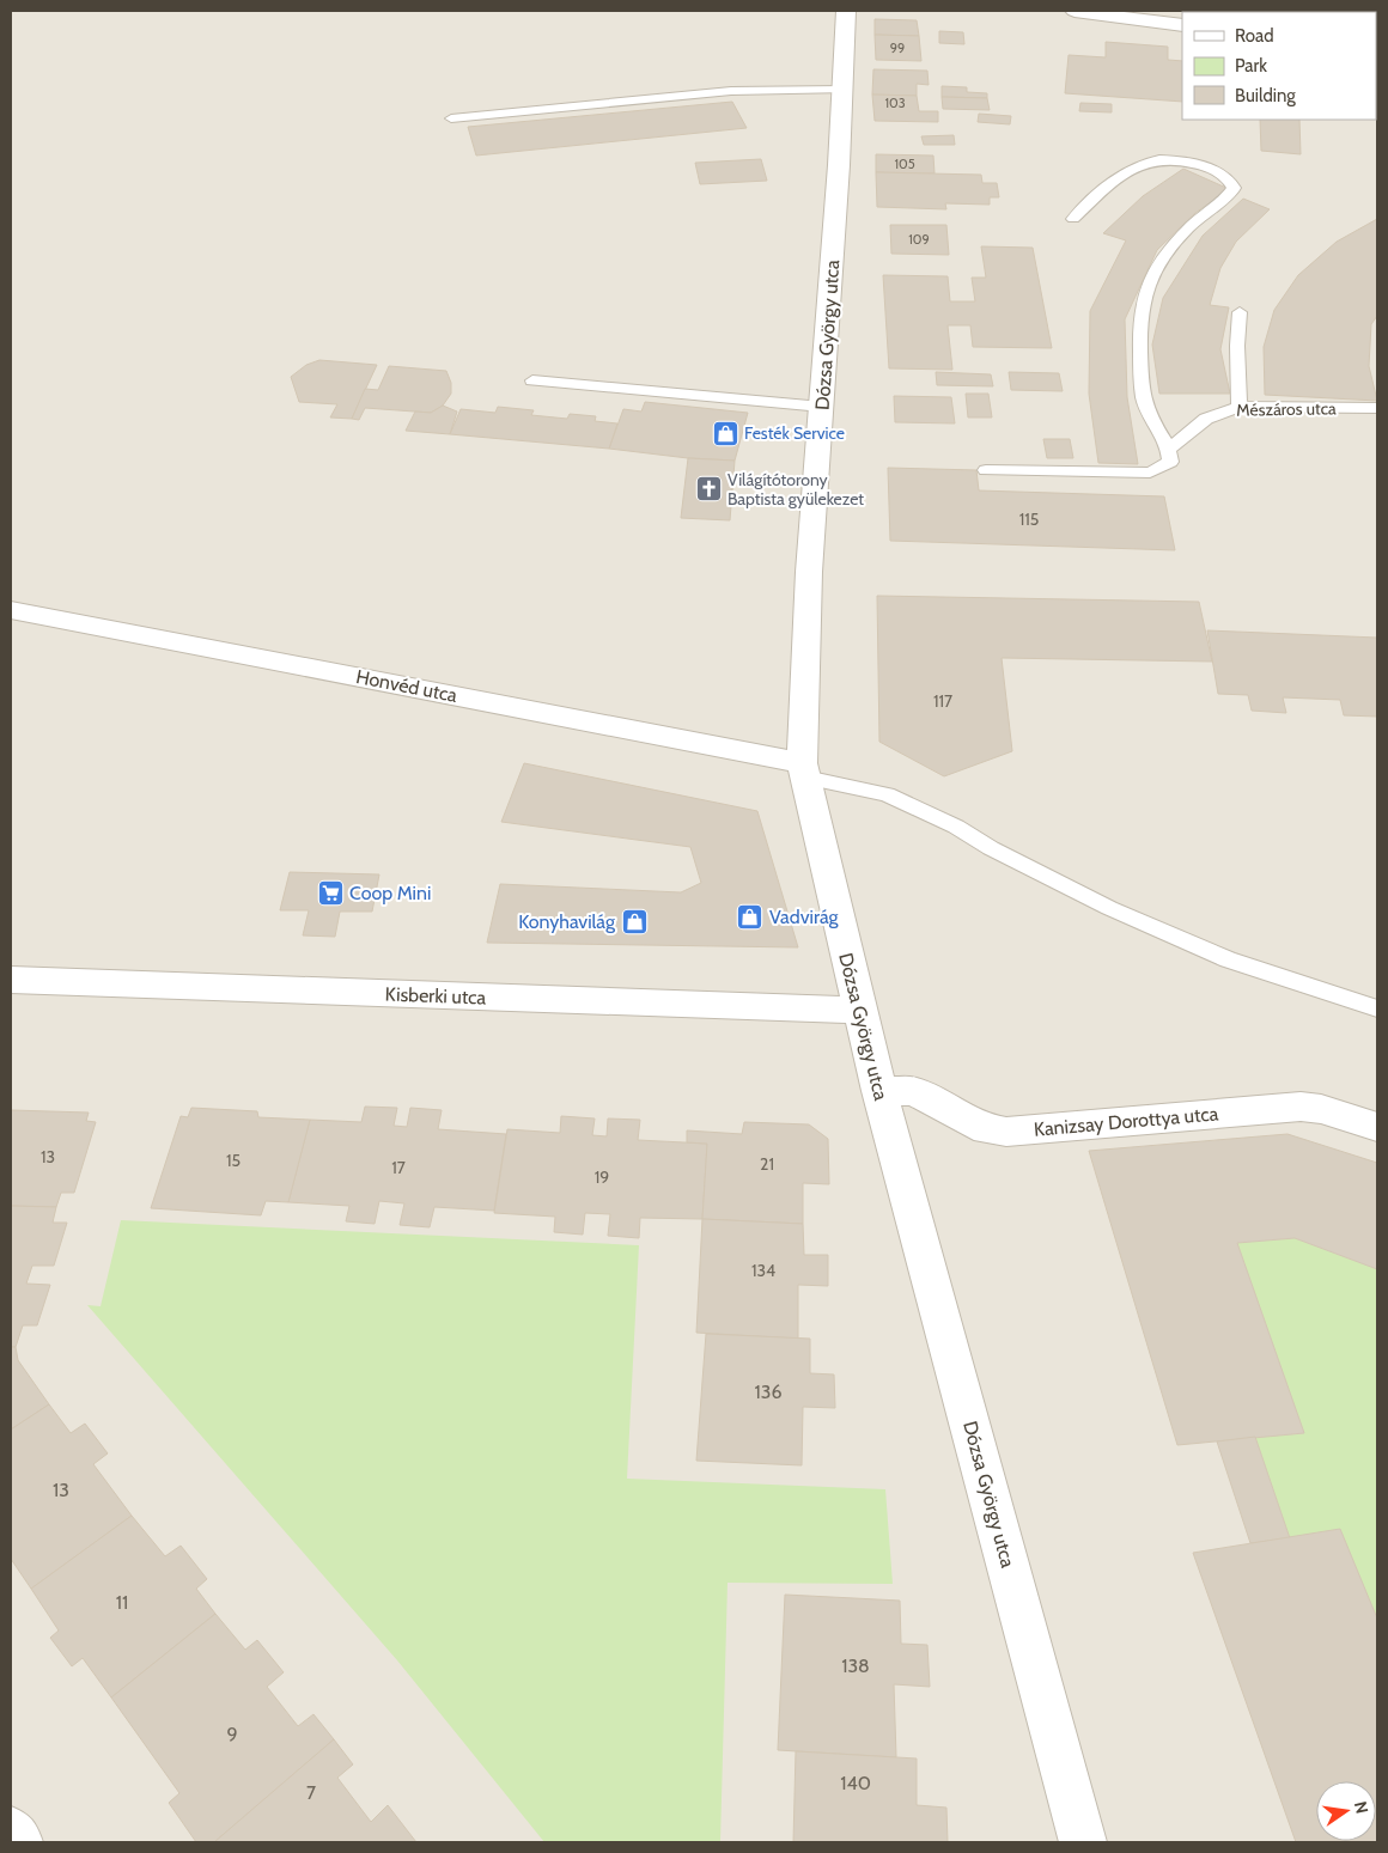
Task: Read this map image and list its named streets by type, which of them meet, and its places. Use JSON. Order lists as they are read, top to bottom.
{
  "streets": {
    "street": [
      "Dózsa György utca",
      "Honvéd utca",
      "Kisberki utca",
      "Kanizsay Dorottya utca"
    ],
    "lane": ["Mészáros utca"]
  },
  "crossings": [
    ["Dózsa György utca", "Honvéd utca"],
    ["Dózsa György utca", "Kisberki utca"],
    ["Dózsa György utca", "Kanizsay Dorottya utca"]
  ],
  "places": {
    "shop": ["Festék Service", "Vadvirág", "Konyhavilág"],
    "church": ["Világítótorony Baptista gyülekezet"],
    "supermarket": ["Coop Mini"]
  },
  "house_numbers": [
    "99",
    "103",
    "105",
    "109",
    "115",
    "117",
    "13",
    "15",
    "21",
    "17",
    "19",
    "134",
    "136",
    "13",
    "11",
    "138",
    "9",
    "140",
    "7"
  ],
  "legend": ["Road", "Park", "Building"],
  "north": "right"
}
